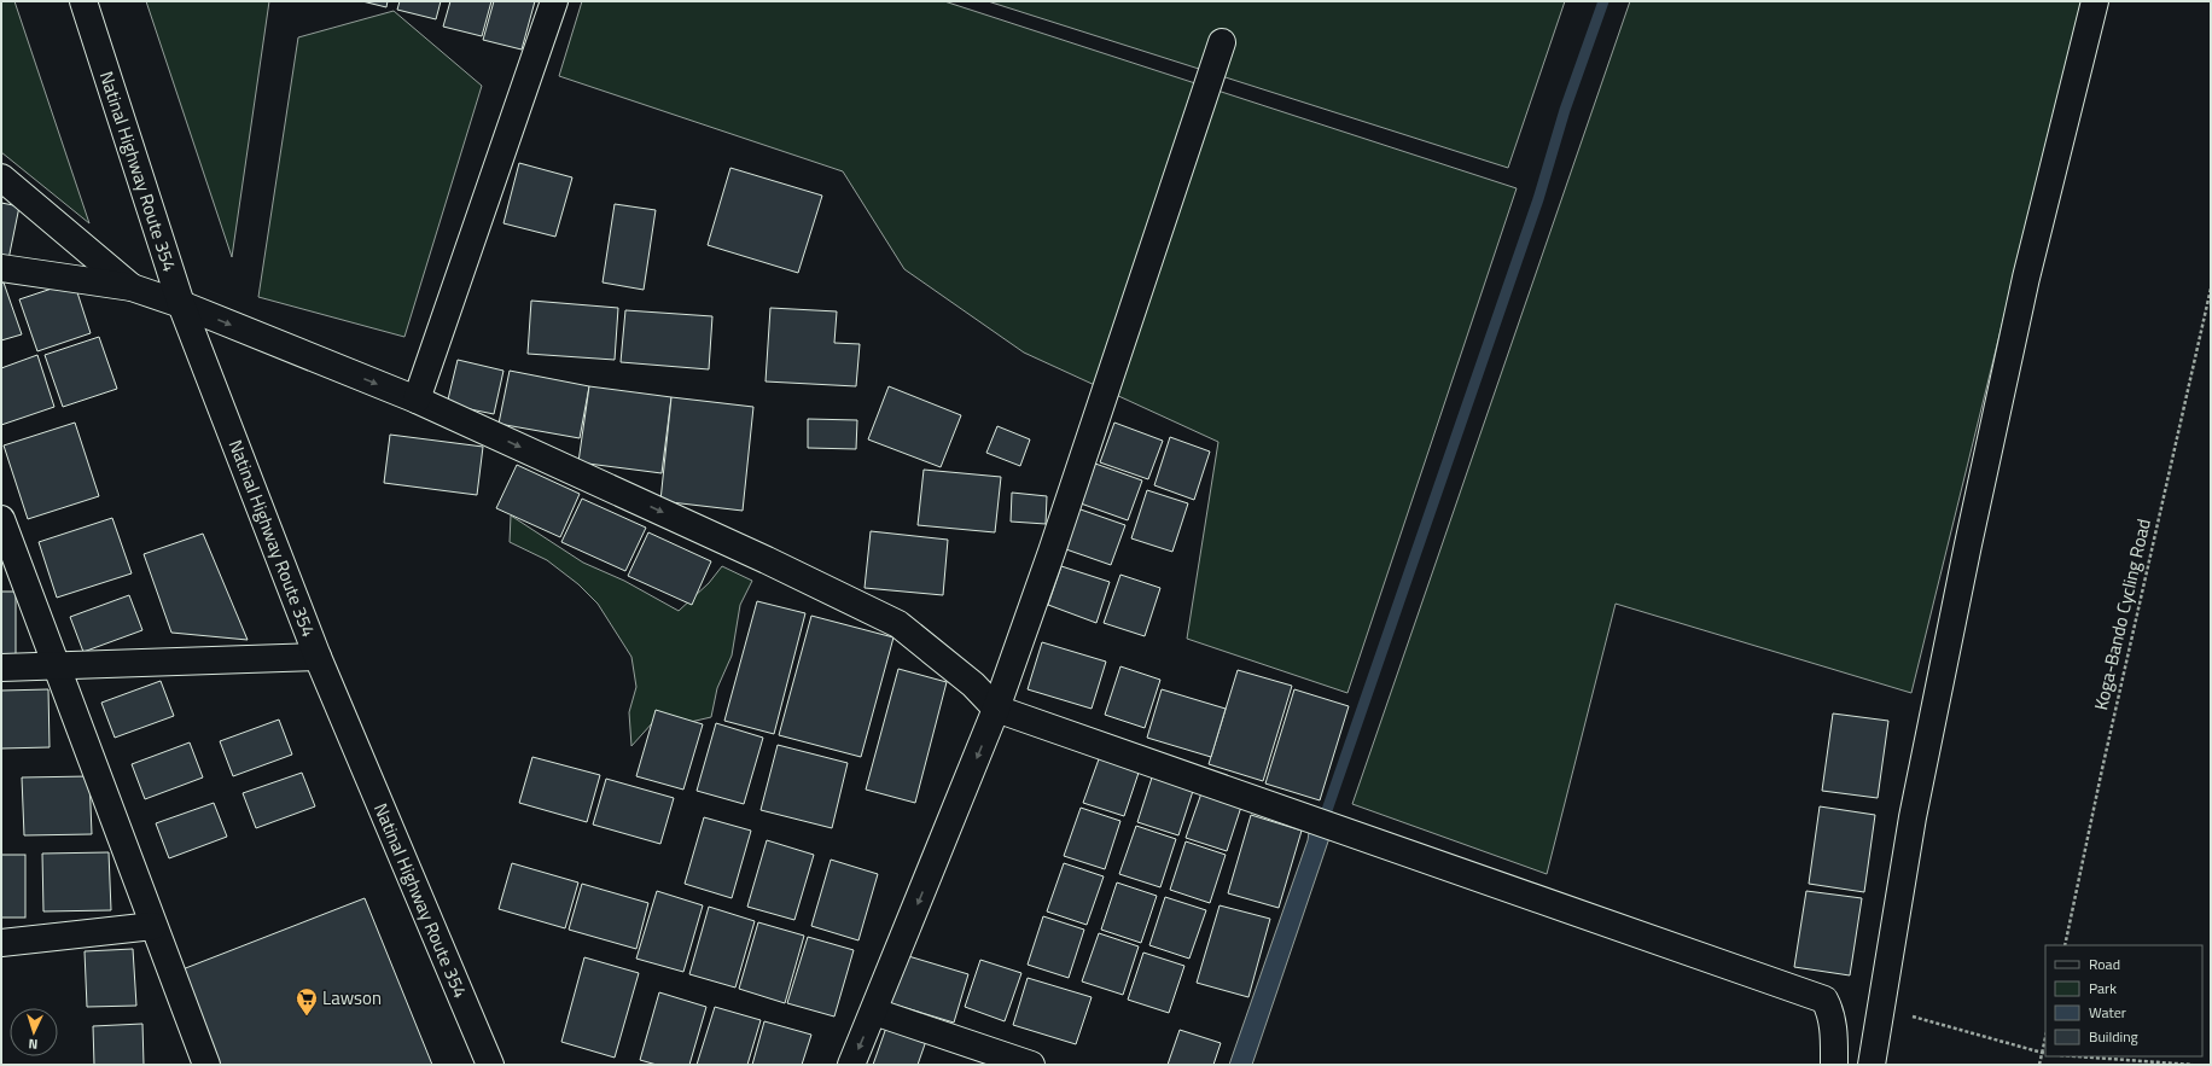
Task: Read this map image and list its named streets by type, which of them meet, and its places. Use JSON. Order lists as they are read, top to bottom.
{
  "streets": {
    "main road": ["Natinal Highway Route 354"],
    "path": ["Koga-Bando Cycling Road"]
  },
  "places": {
    "supermarket": ["Lawson"]
  },
  "legend": [
    "Road",
    "Park",
    "Water",
    "Building"
  ],
  "north": "bottom"
}
